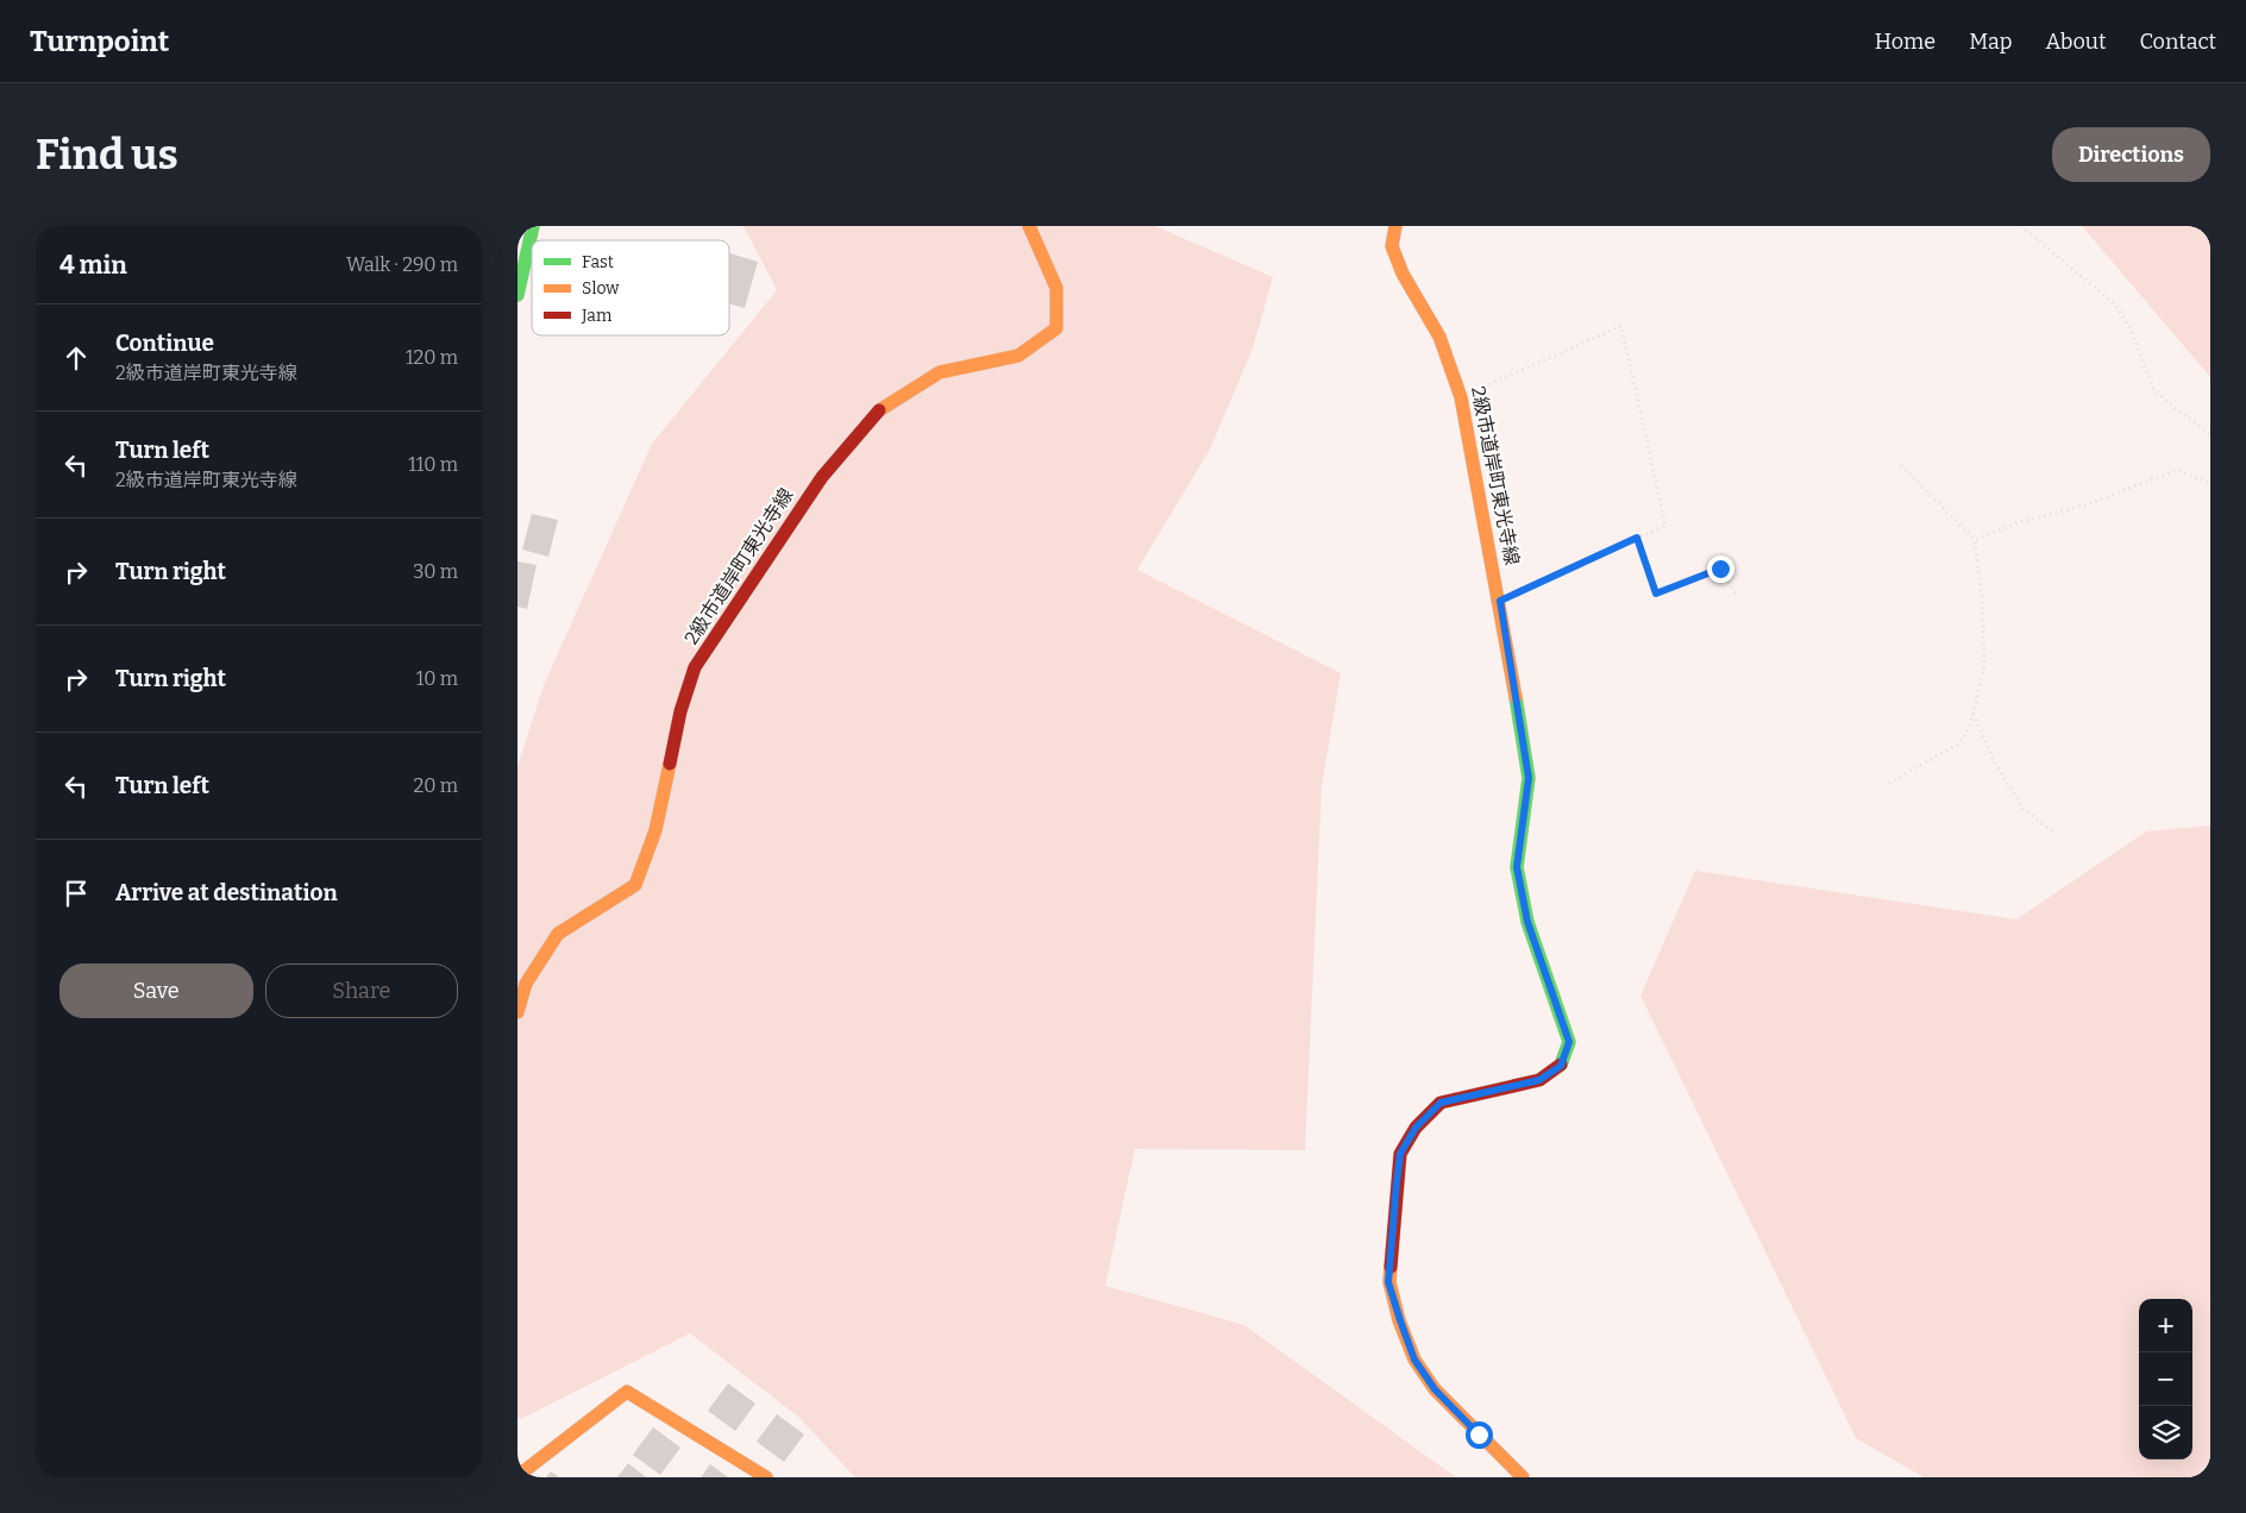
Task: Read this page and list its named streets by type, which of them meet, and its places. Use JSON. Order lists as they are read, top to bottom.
{
  "streets": {
    "street": ["2級市道岸町東光寺線"]
  },
  "legend": ["Fast", "Slow", "Jam"],
  "page": {
    "header": "Turnpoint",
    "nav": [
      "Home",
      "Map",
      "About",
      "Contact"
    ],
    "buttons": [
      "Directions",
      ["Save", "Share"]
    ],
    "title": "Find us",
    "heading": ["4 min", "Walk · 290 m"],
    "list": [
      ["Continue", "2級市道岸町東光寺線", "120 m"],
      ["Turn left", "2級市道岸町東光寺線", "110 m"],
      ["Turn right", "30 m"],
      ["Turn right", "10 m"],
      ["Turn left", "20 m"],
      "Arrive at destination"
    ],
    "map_buttons": ["+", "−"]
  }
}
